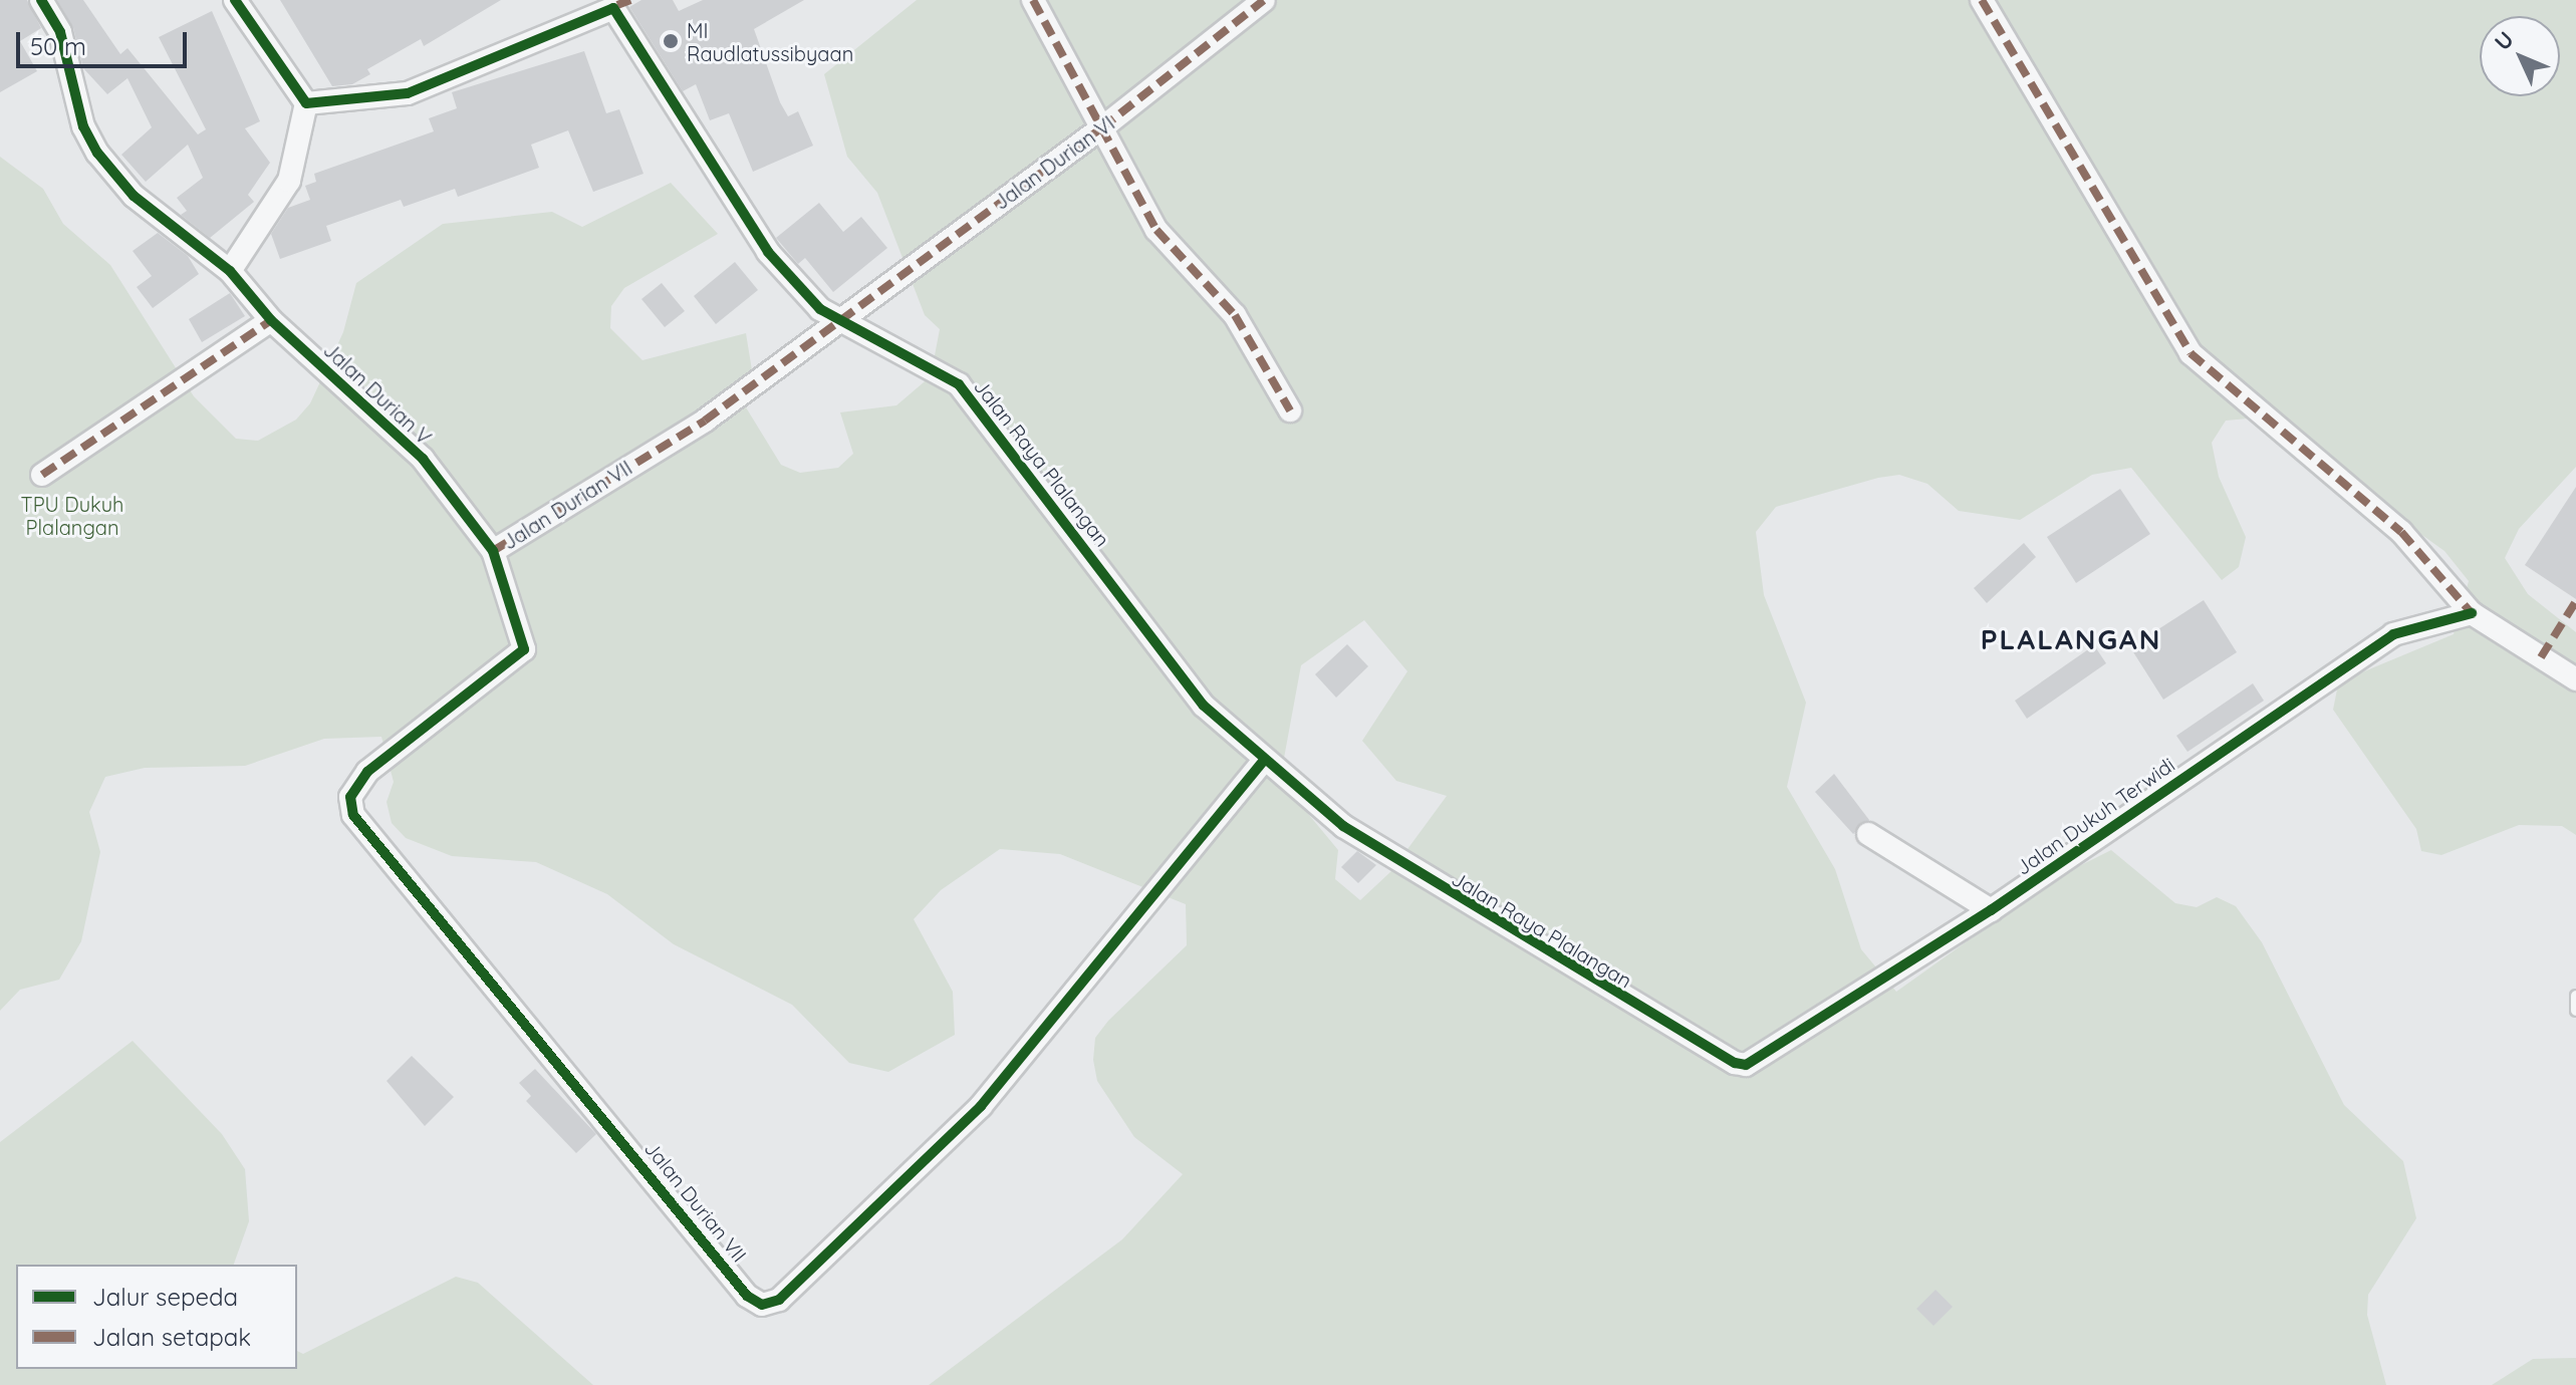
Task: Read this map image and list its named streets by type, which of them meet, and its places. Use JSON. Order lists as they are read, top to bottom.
{
  "streets": {
    "street": [
      "Jalan Durian VI",
      "Jalan Durian V",
      "Jalan Raya Plalangan",
      "Jalan Durian VII",
      "Jalan Dukuh Terwidi"
    ]
  },
  "crossings": [
    ["Jalan Durian VI", "Jalan Raya Plalangan"],
    ["Jalan Durian VI", "Jalan Durian VII"],
    ["Jalan Durian V", "Jalan Durian VII"],
    ["Jalan Raya Plalangan", "Jalan Durian VII"],
    ["Jalan Raya Plalangan", "Jalan Dukuh Terwidi"]
  ],
  "districts": ["PLALANGAN"],
  "parks": ["TPU Dukuh Plalangan"],
  "places": ["MI Raudlatussibyaan"],
  "legend": ["Jalur sepeda", "Jalan setapak"],
  "scale_bar": "50 m",
  "north": "top left"
}
